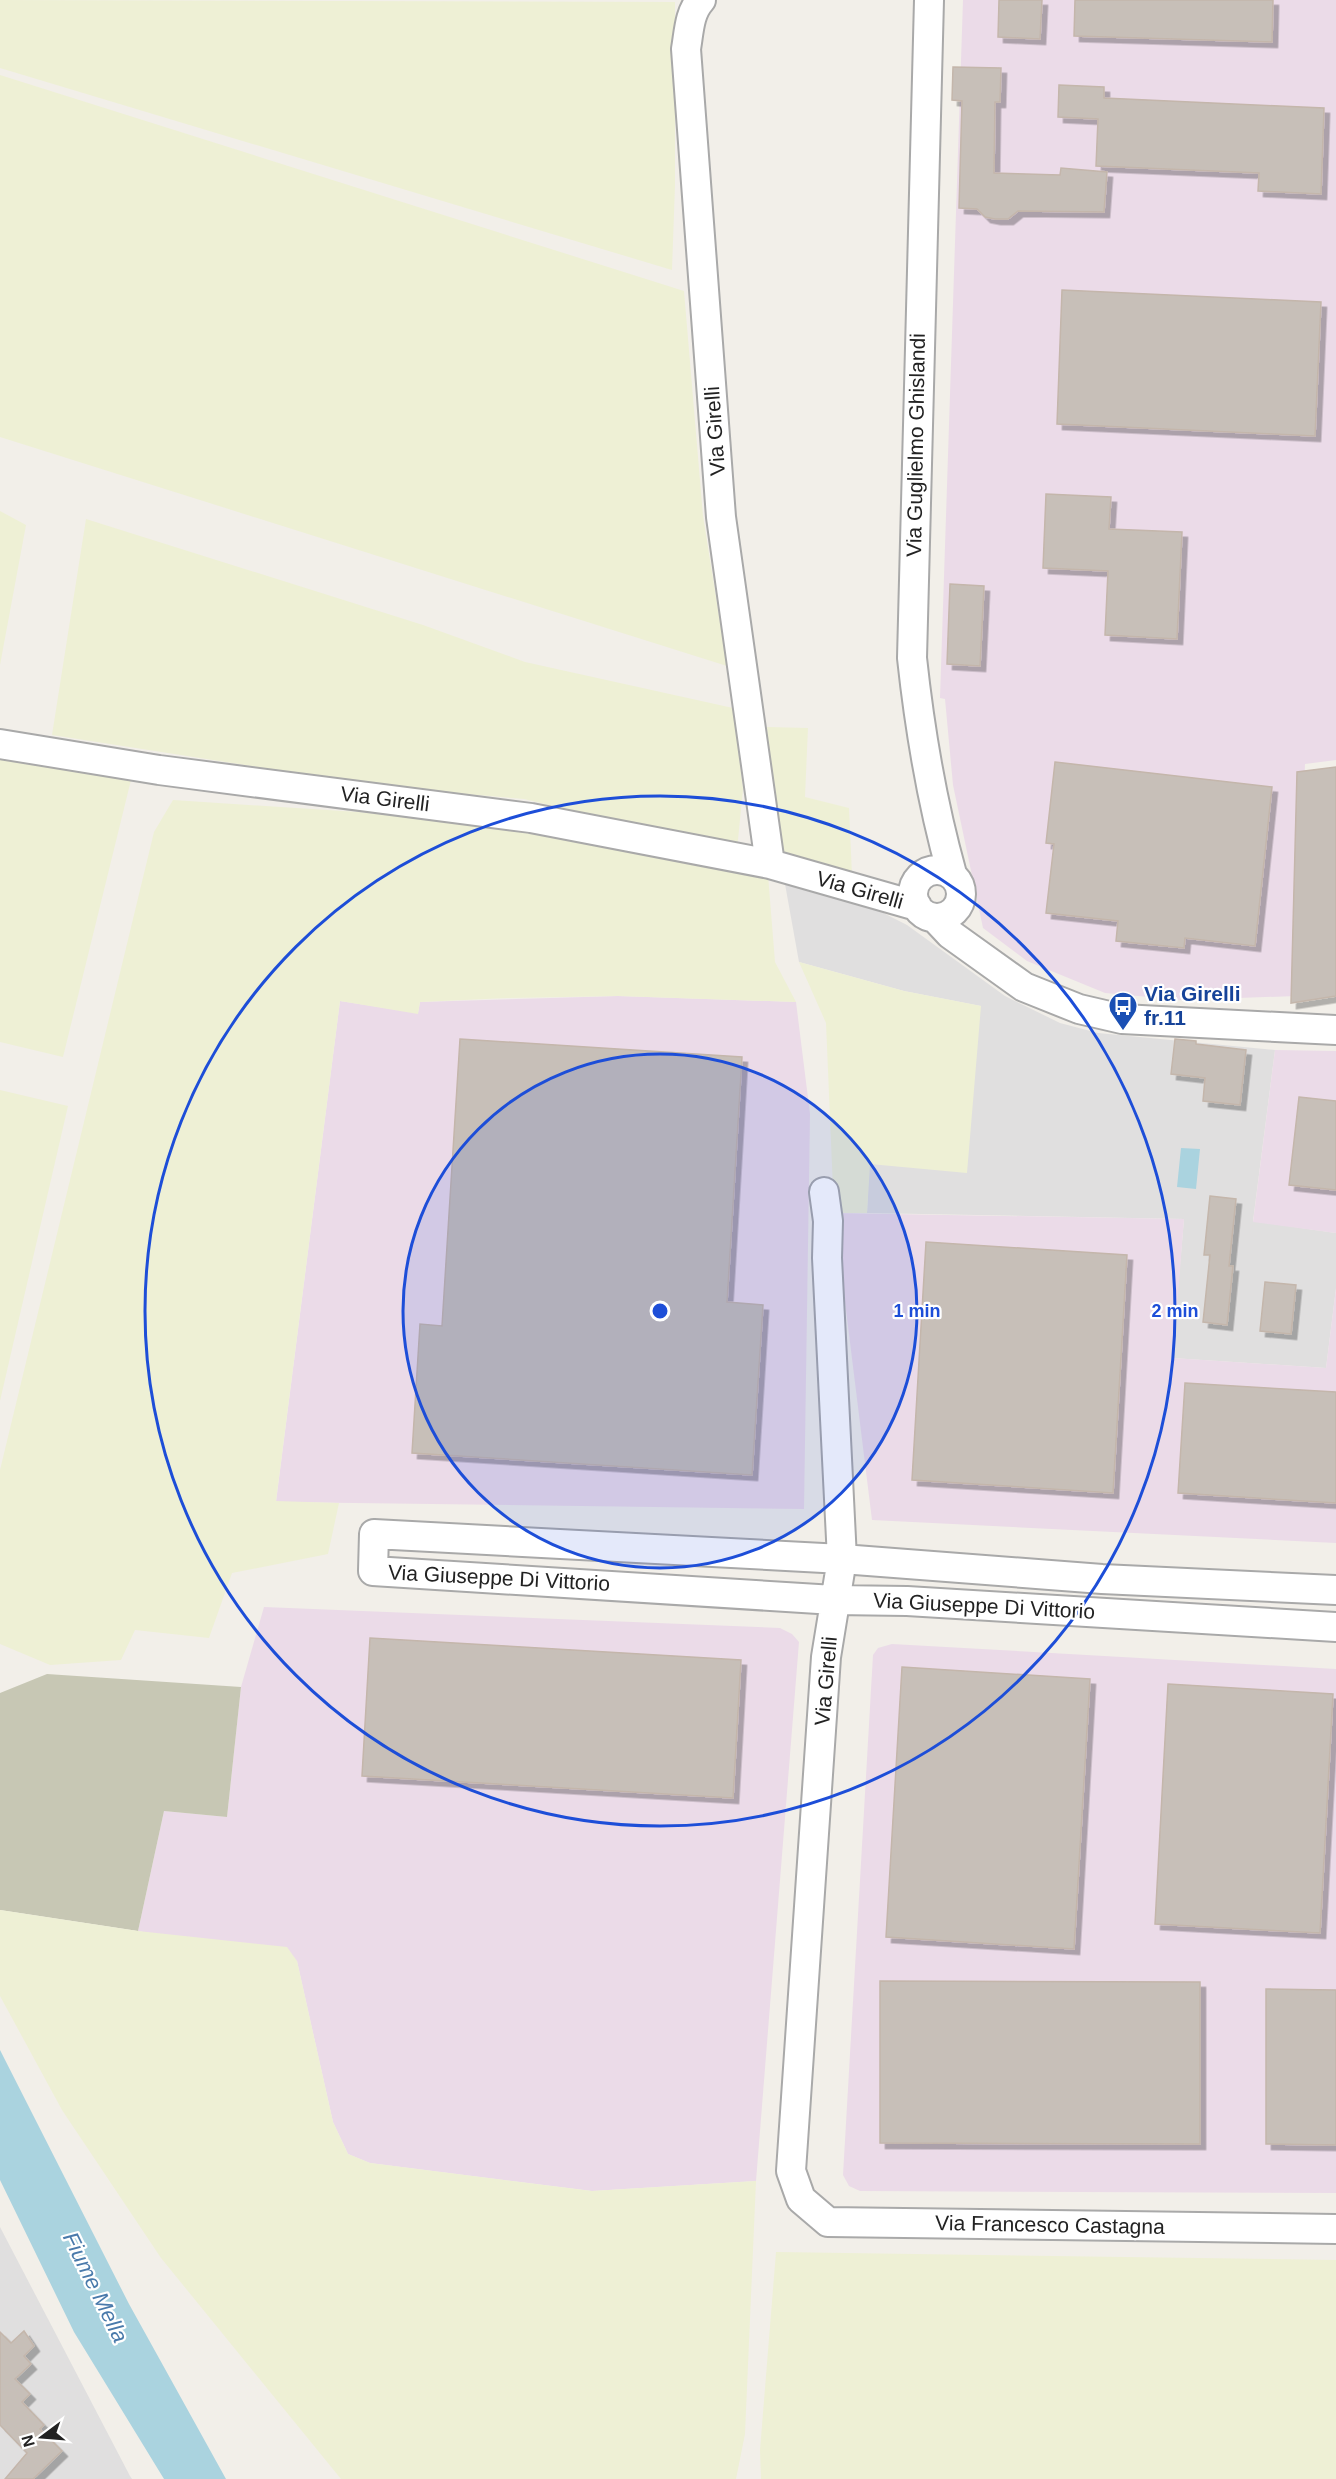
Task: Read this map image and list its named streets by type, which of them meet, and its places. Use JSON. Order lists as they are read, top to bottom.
{
  "streets": {
    "street": [
      "Via Girelli",
      "Via Guglielmo Ghislandi",
      "Via Giuseppe Di Vittorio",
      "Via Francesco Castagna"
    ]
  },
  "crossings": [
    ["Via Girelli", "Via Guglielmo Ghislandi"],
    ["Via Girelli", "Via Giuseppe Di Vittorio"],
    ["Via Girelli", "Via Francesco Castagna"]
  ],
  "water": ["Fiume Mella"],
  "places": {
    "bus stop": ["Via Girelli fr.11"]
  },
  "north": "left",
  "rings": ["1 min", "2 min"]
}
